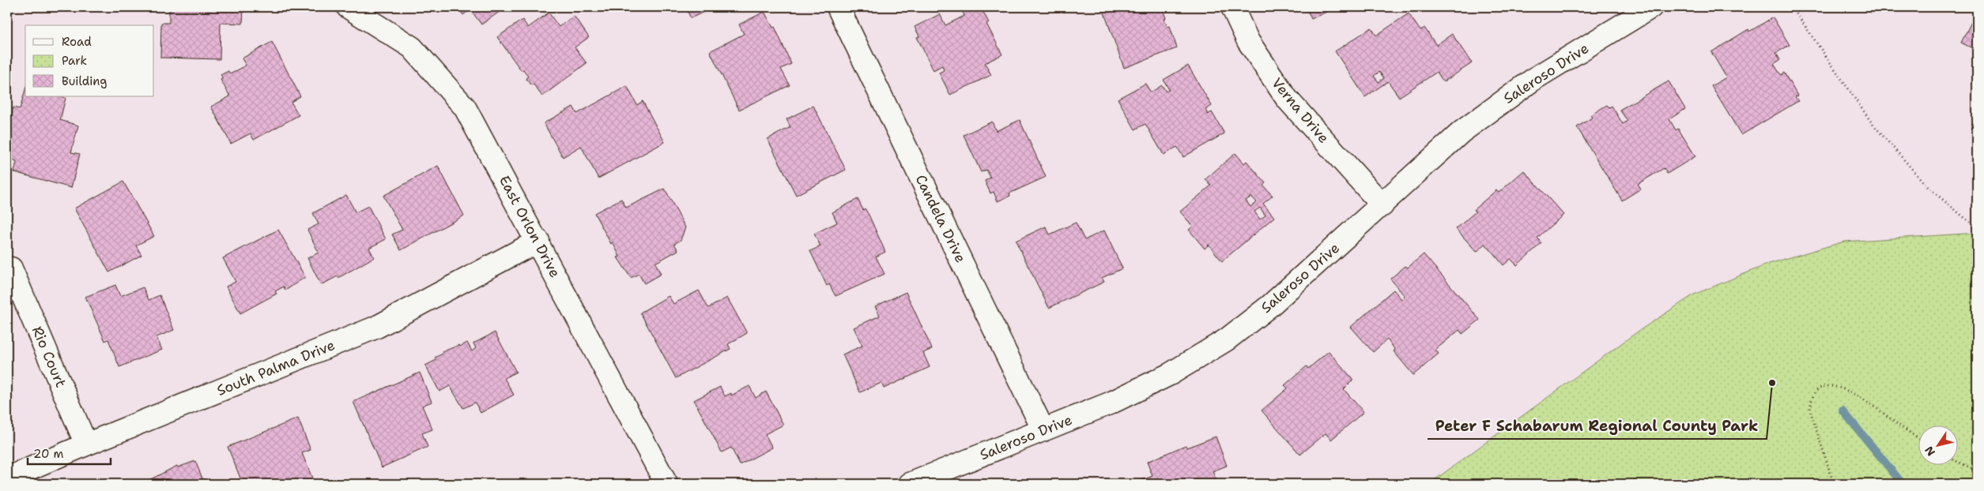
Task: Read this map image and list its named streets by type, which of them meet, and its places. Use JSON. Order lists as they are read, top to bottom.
{
  "streets": {
    "street": [
      "Saleroso Drive",
      "Verna Drive",
      "Candela Drive",
      "East Orlon Drive",
      "Rio Court",
      "South Palma Drive"
    ]
  },
  "crossings": [
    ["Saleroso Drive", "Verna Drive"],
    ["Saleroso Drive", "Candela Drive"],
    ["East Orlon Drive", "South Palma Drive"],
    ["Rio Court", "South Palma Drive"]
  ],
  "places": ["Peter F Schabarum Regional County Park"],
  "legend": ["Road", "Park", "Building"],
  "scale_bar": "20 m",
  "north": "bottom left"
}
